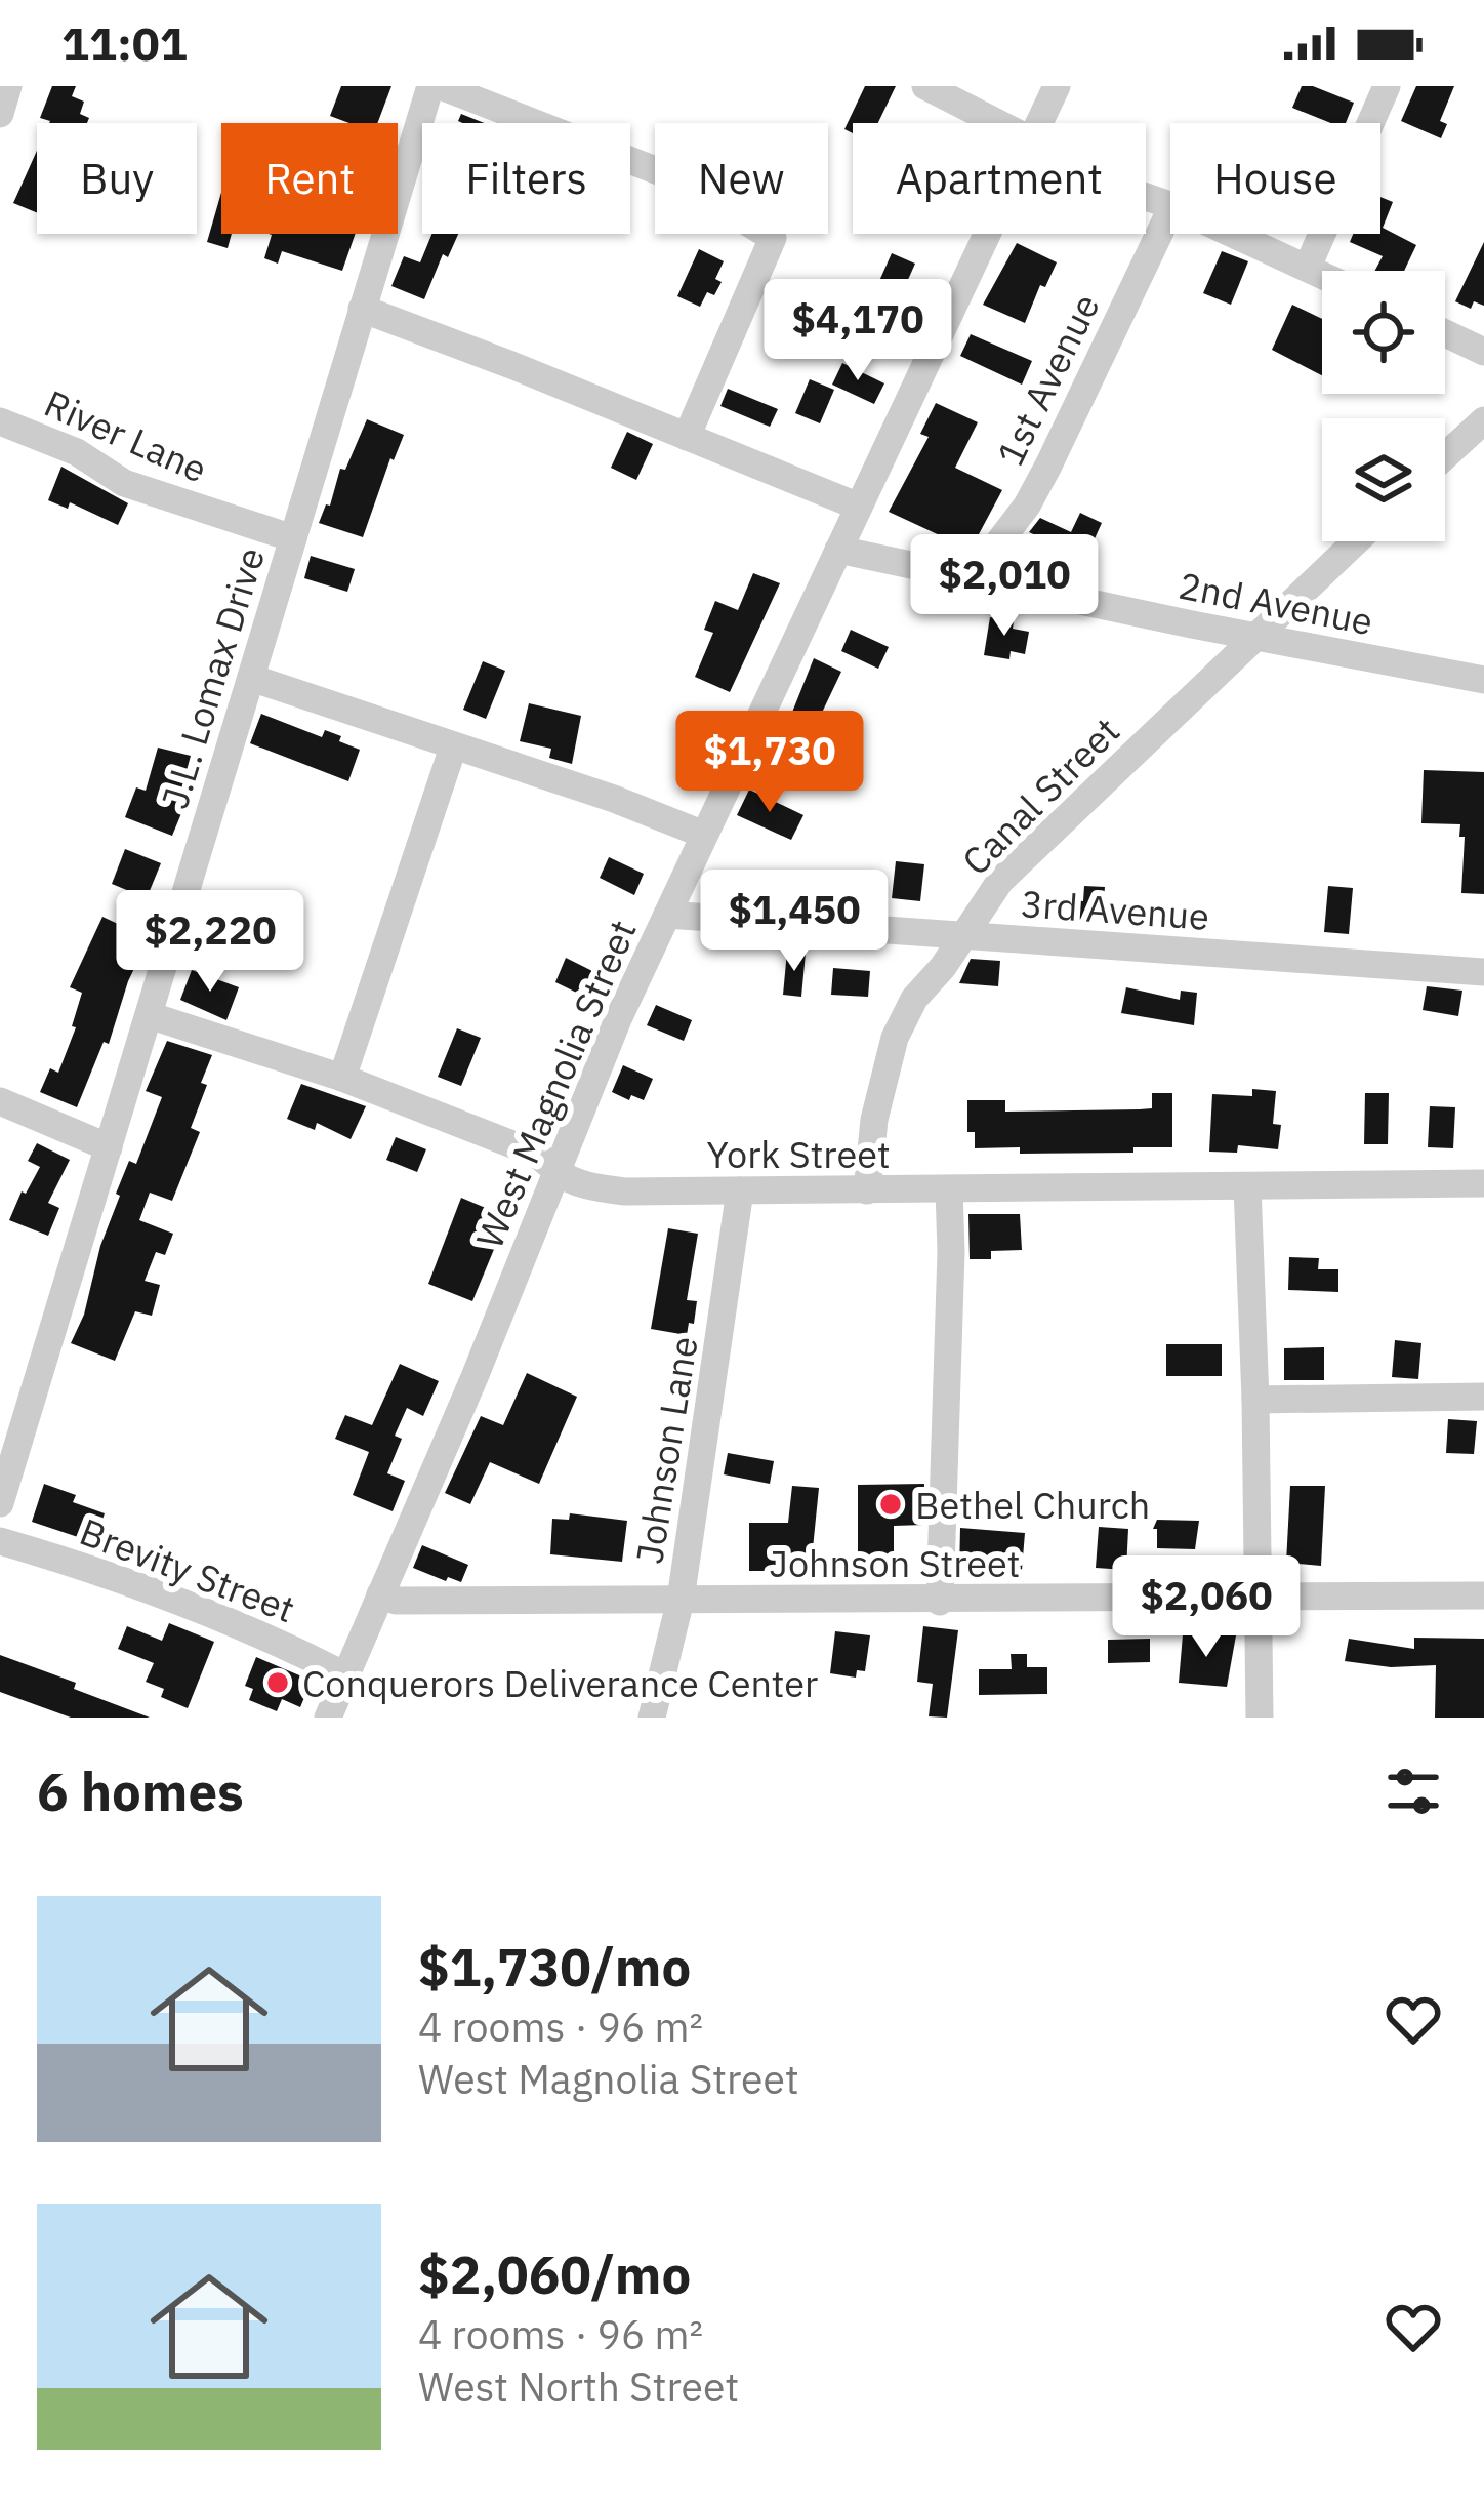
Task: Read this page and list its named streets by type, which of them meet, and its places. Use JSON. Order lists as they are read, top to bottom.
{
  "streets": {
    "street": [
      "1st Avenue",
      "River Lane",
      "2nd Avenue",
      "J.L. Lomax Drive",
      "Canal Street",
      "3rd Avenue",
      "West Magnolia Street",
      "York Street",
      "Johnson Lane",
      "Johnson Street",
      "Brevity Street"
    ]
  },
  "crossings": [
    ["1st Avenue", "2nd Avenue"],
    ["River Lane", "J.L. Lomax Drive"],
    ["2nd Avenue", "Canal Street"],
    ["2nd Avenue", "West Magnolia Street"],
    ["J.L. Lomax Drive", "York Street"],
    ["Canal Street", "3rd Avenue"],
    ["Canal Street", "York Street"],
    ["3rd Avenue", "West Magnolia Street"],
    ["West Magnolia Street", "York Street"],
    ["West Magnolia Street", "Johnson Street"],
    ["West Magnolia Street", "Brevity Street"],
    ["York Street", "Johnson Lane"],
    ["Johnson Lane", "Johnson Street"]
  ],
  "places": ["Bethel Church", "Conquerors Deliverance Center"],
  "page": {
    "status": "11:01",
    "chip": [
      "Buy",
      "Rent",
      "Filters",
      "New",
      "Apartment",
      "House"
    ],
    "price": [
      "$4,170",
      "$2,010",
      "$1,730",
      "$1,450",
      "$2,220",
      "$2,060"
    ],
    "heading": "6 homes",
    "list": [
      {
        "name": "$1,730/mo",
        "note": "4 rooms · 96 m² · West Magnolia Street"
      },
      {
        "name": "$2,060/mo",
        "note": "4 rooms · 96 m² · West North Street"
      }
    ]
  }
}
